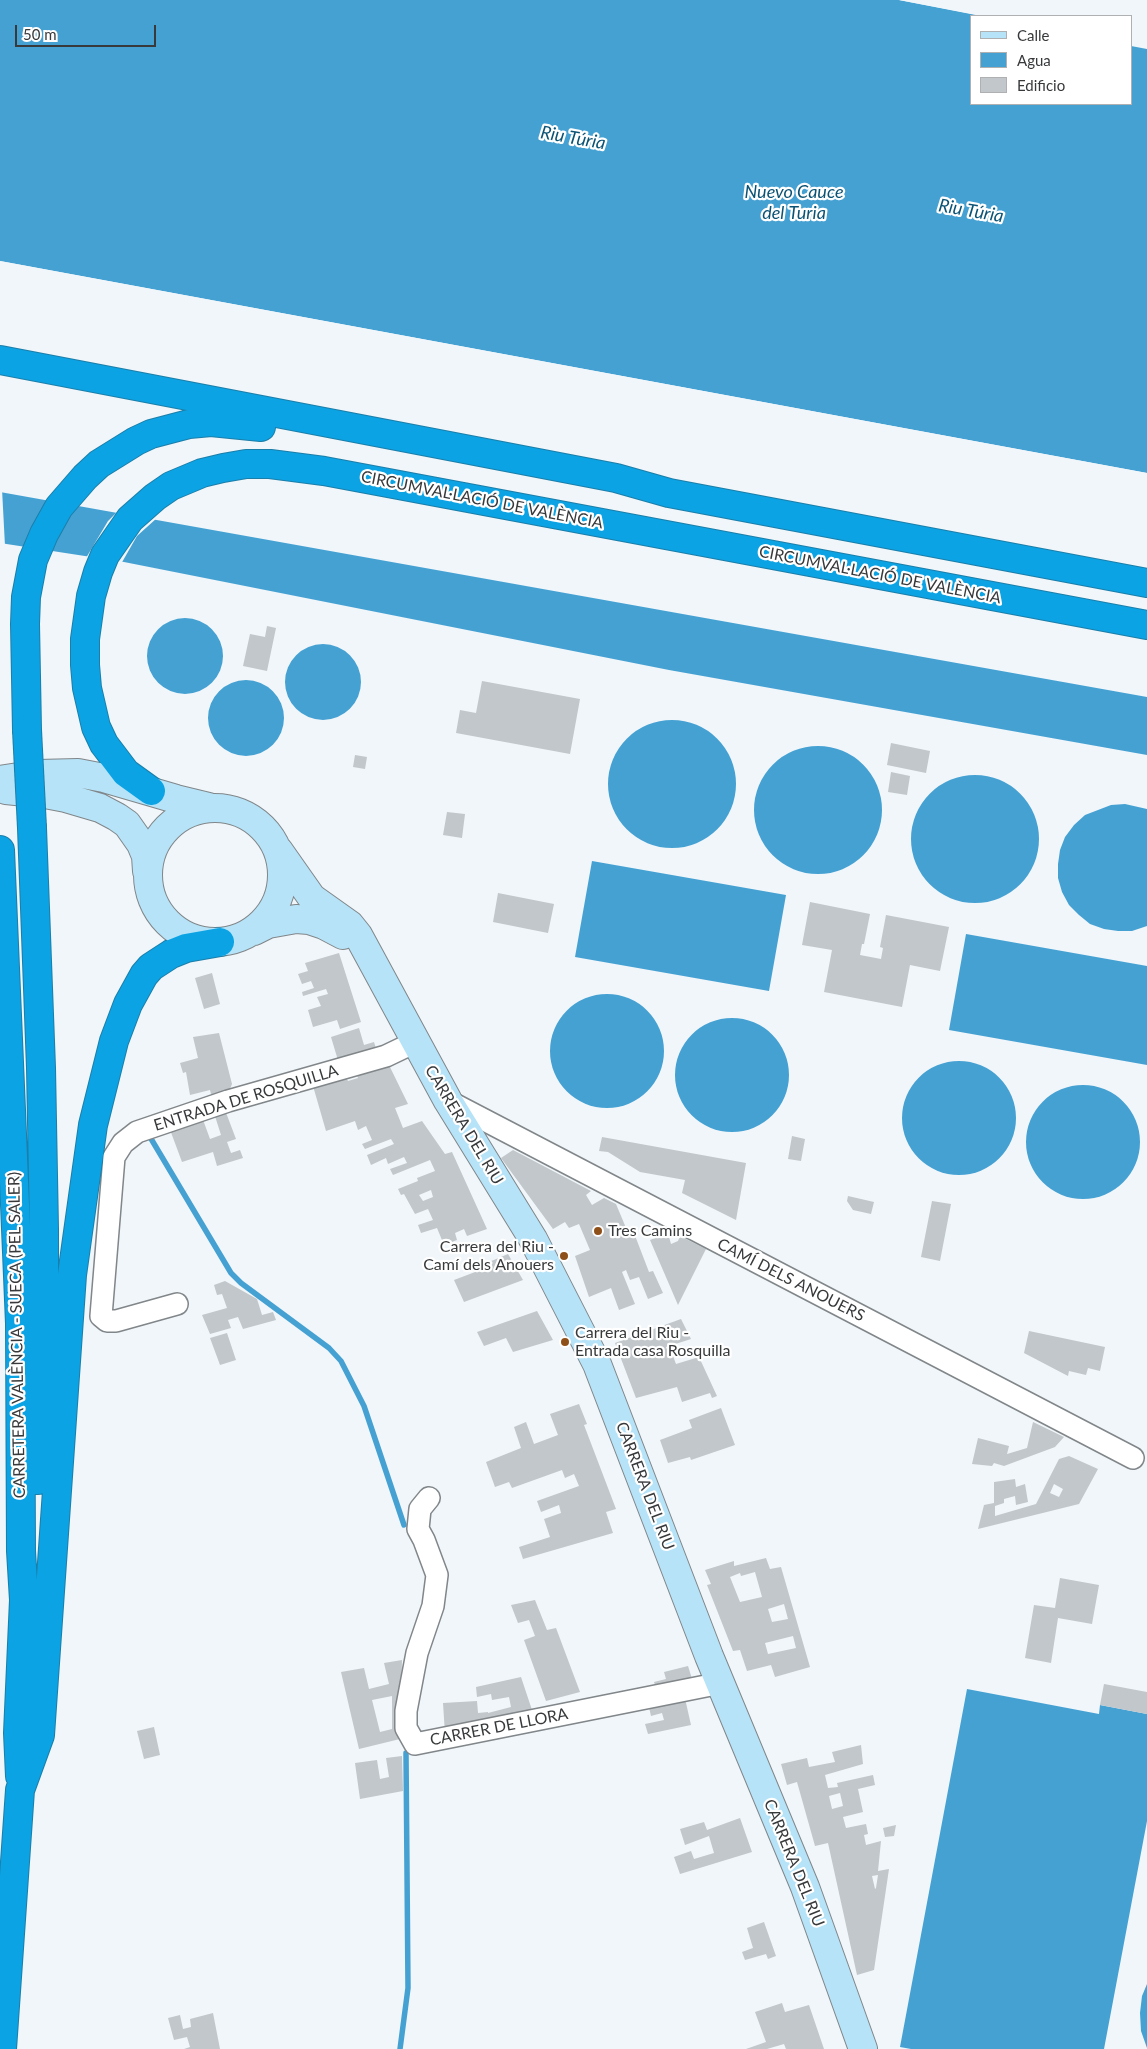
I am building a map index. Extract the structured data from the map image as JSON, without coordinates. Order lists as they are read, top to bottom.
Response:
{
  "streets": {
    "highway": ["CIRCUMVAL·LACIÓ DE VALÈNCIA", "CARRETERA VALÈNCIA - SUECA (PEL SALER)"],
    "street": [
      "ENTRADA DE ROSQUILLA",
      "CARRERA DEL RIU",
      "CAMÍ DELS ANOUERS",
      "CARRER DE LLORA"
    ]
  },
  "crossings": [
    ["ENTRADA DE ROSQUILLA", "CARRERA DEL RIU"],
    ["CARRERA DEL RIU", "CAMÍ DELS ANOUERS"],
    ["CARRERA DEL RIU", "CARRER DE LLORA"]
  ],
  "water": ["Riu Túria", "Nuevo Cauce del Turia"],
  "places": ["Tres Camins", "Carrera del Riu - Camí dels Anouers", "Carrera del Riu - Entrada casa Rosquilla"],
  "legend": ["Calle", "Agua", "Edificio"],
  "scale_bar": "50 m"
}
